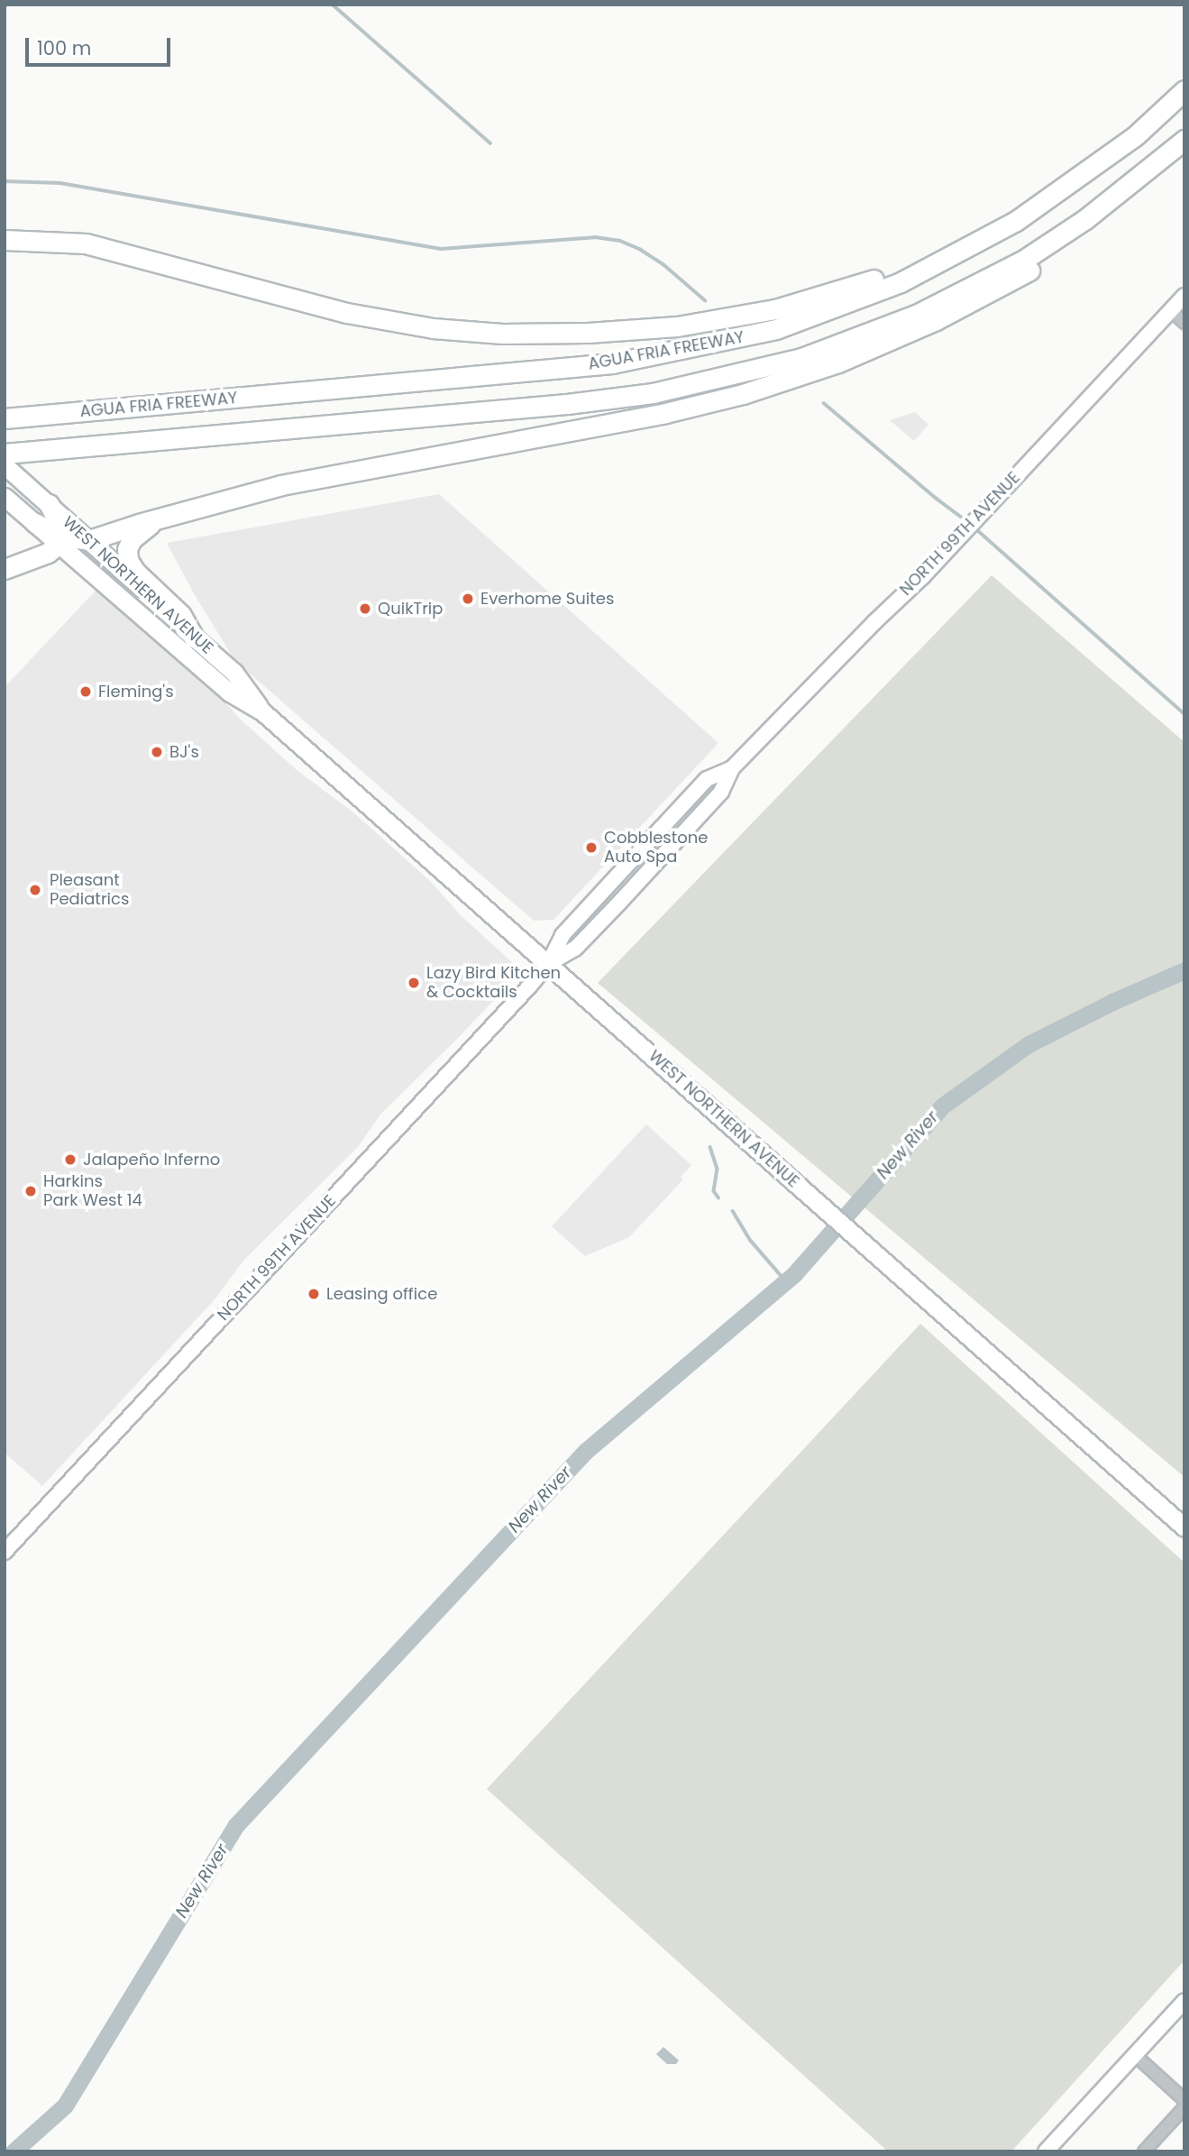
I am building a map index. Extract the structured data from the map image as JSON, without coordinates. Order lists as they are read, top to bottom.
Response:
{
  "streets": {
    "highway": ["AGUA FRIA FREEWAY"],
    "main road": ["NORTH 99TH AVENUE", "WEST NORTHERN AVENUE"]
  },
  "crossings": [
    ["NORTH 99TH AVENUE", "WEST NORTHERN AVENUE"]
  ],
  "water": ["New River"],
  "places": [
    "Everhome Suites",
    "QuikTrip",
    "Fleming's",
    "BJ's",
    "Cobblestone Auto Spa",
    "Pleasant Pediatrics",
    "Lazy Bird Kitchen & Cocktails",
    "Jalapeño Inferno",
    "Harkins Park West 14",
    "Leasing office"
  ],
  "scale_bar": "100 m"
}
